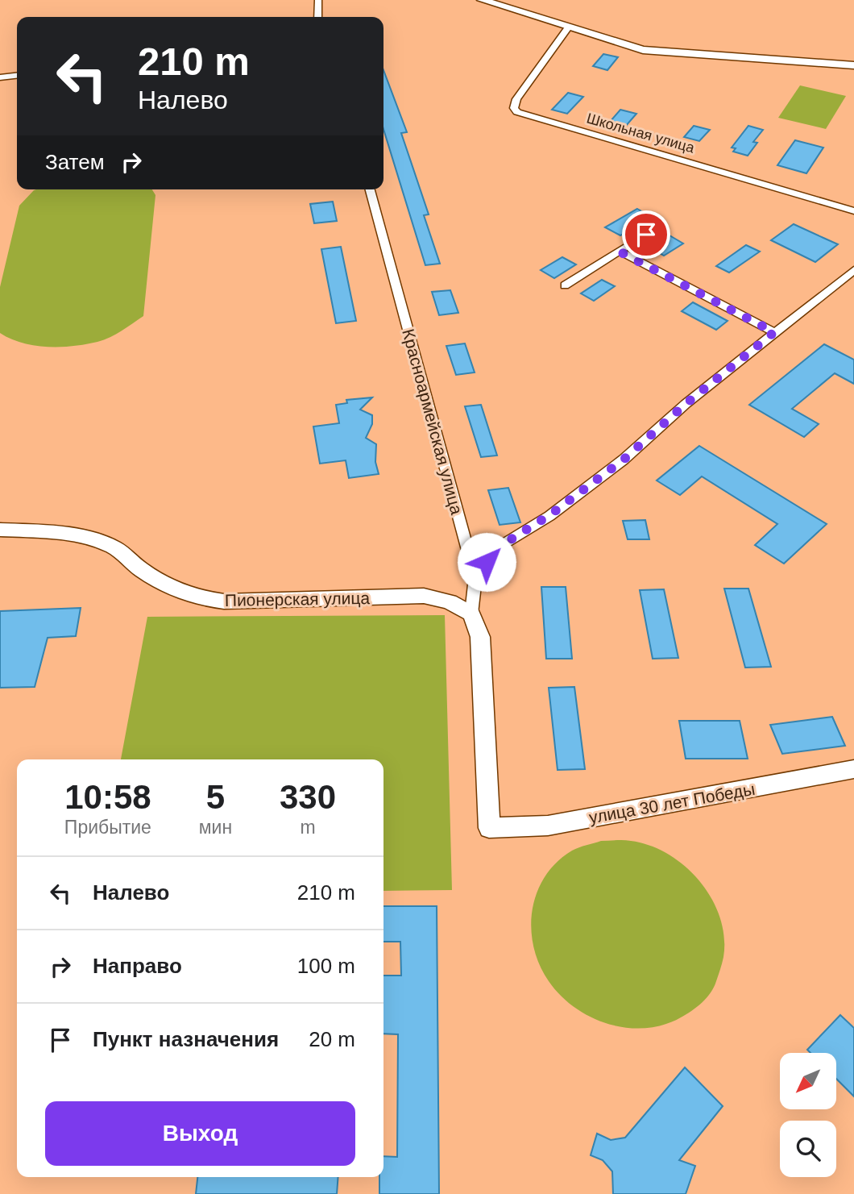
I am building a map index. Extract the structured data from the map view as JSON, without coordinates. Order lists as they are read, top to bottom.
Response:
{
  "streets": {
    "main road": ["Красноармейская улица", "Пионерская улица", "улица 30 лет Победы"],
    "street": ["Школьная улица"]
  },
  "crossings": [
    ["Красноармейская улица", "Пионерская улица"],
    ["Красноармейская улица", "улица 30 лет Победы"]
  ],
  "north": "bottom left",
  "page": {
    "turn": ["210 m", "Налево"],
    "then": "Затем",
    "eta": [
      "10:58",
      "Прибытие",
      "5",
      "мин",
      "330",
      "m"
    ],
    "list": [
      {
        "name": "Налево",
        "value": "210 m"
      },
      {
        "name": "Направо",
        "value": "100 m"
      },
      {
        "name": "Пункт назначения",
        "value": "20 m"
      }
    ],
    "buttons": "Выход"
  }
}
